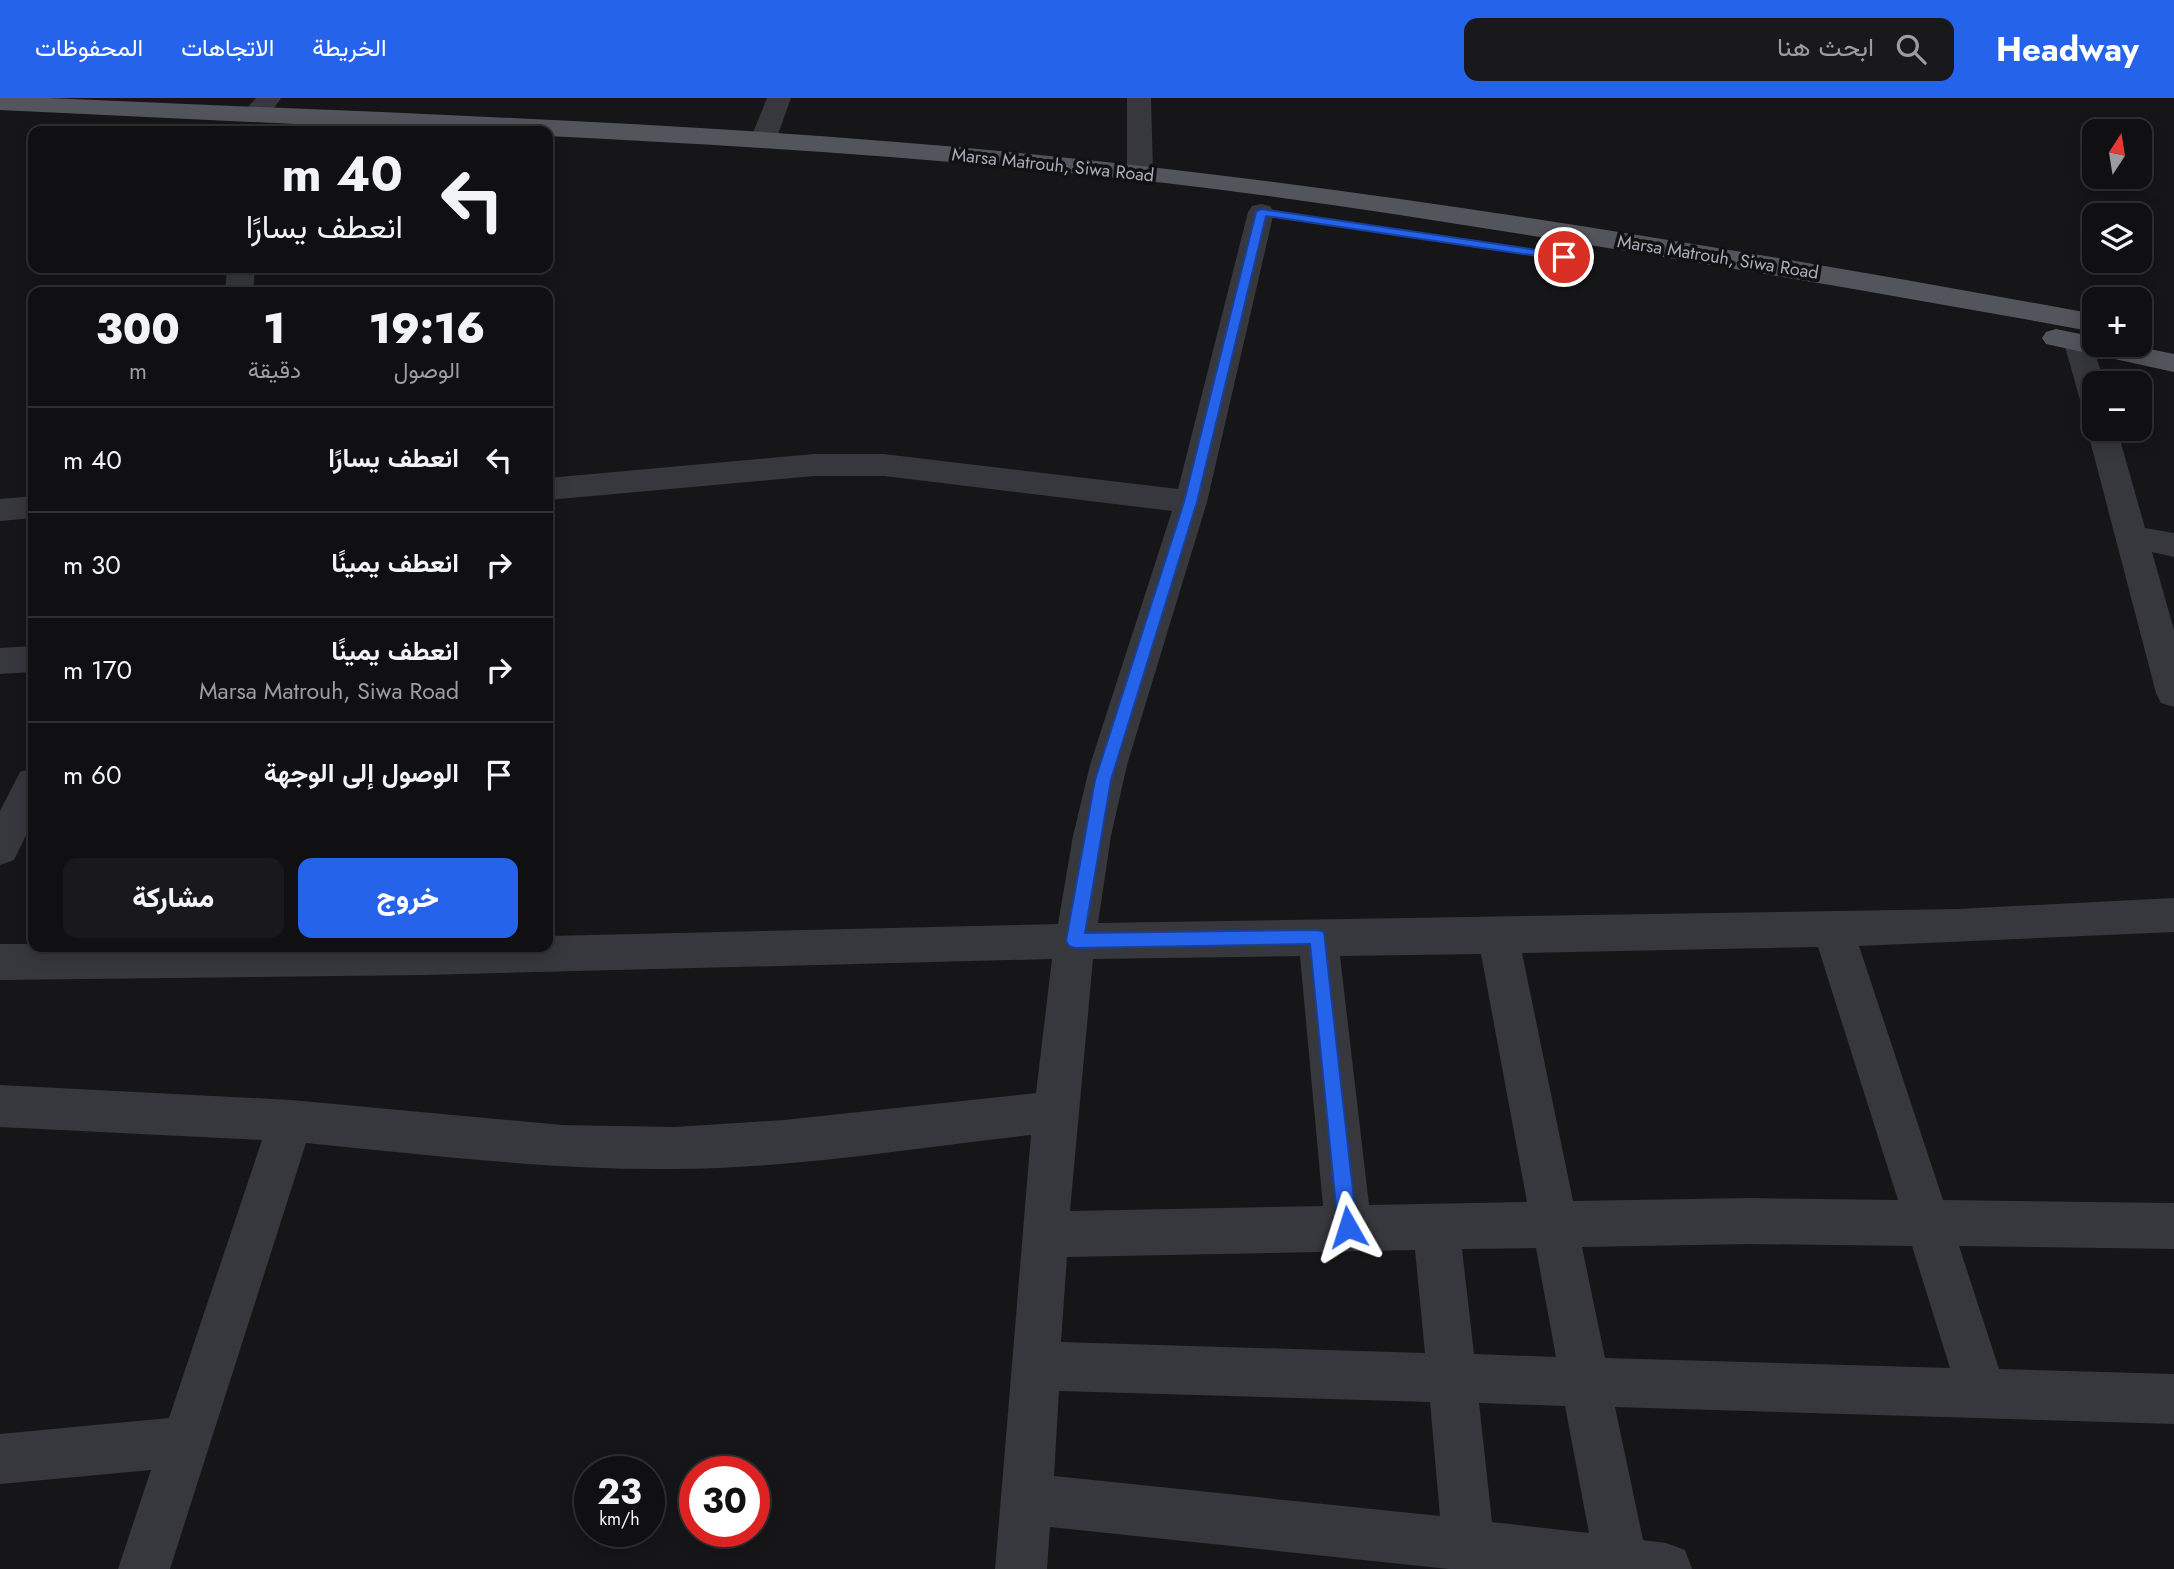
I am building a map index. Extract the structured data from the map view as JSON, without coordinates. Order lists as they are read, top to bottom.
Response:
{
  "streets": {
    "main road": ["Marsa Matrouh, Siwa Road"]
  },
  "north": "top",
  "page": {
    "header": "Headway",
    "search": "ابحث هنا",
    "nav": ["الخريطة", "الاتجاهات", "المحفوظات"],
    "map_buttons": ["+", "−"],
    "turn": ["40 m", "انعطف يسارًا"],
    "eta": [
      "19:16",
      "الوصول",
      "1",
      "دقيقة",
      "300",
      "m"
    ],
    "list": [
      {
        "name": "انعطف يسارًا",
        "value": "40 m"
      },
      {
        "name": "انعطف يمينًا",
        "value": "30 m"
      },
      {
        "name": "انعطف يمينًا",
        "note": "Marsa Matrouh, Siwa Road",
        "value": "170 m"
      },
      {
        "name": "الوصول إلى الوجهة",
        "value": "60 m"
      }
    ],
    "buttons": ["خروج", "مشاركة"],
    "speed": "23 km/h",
    "limit": "30"
  }
}
